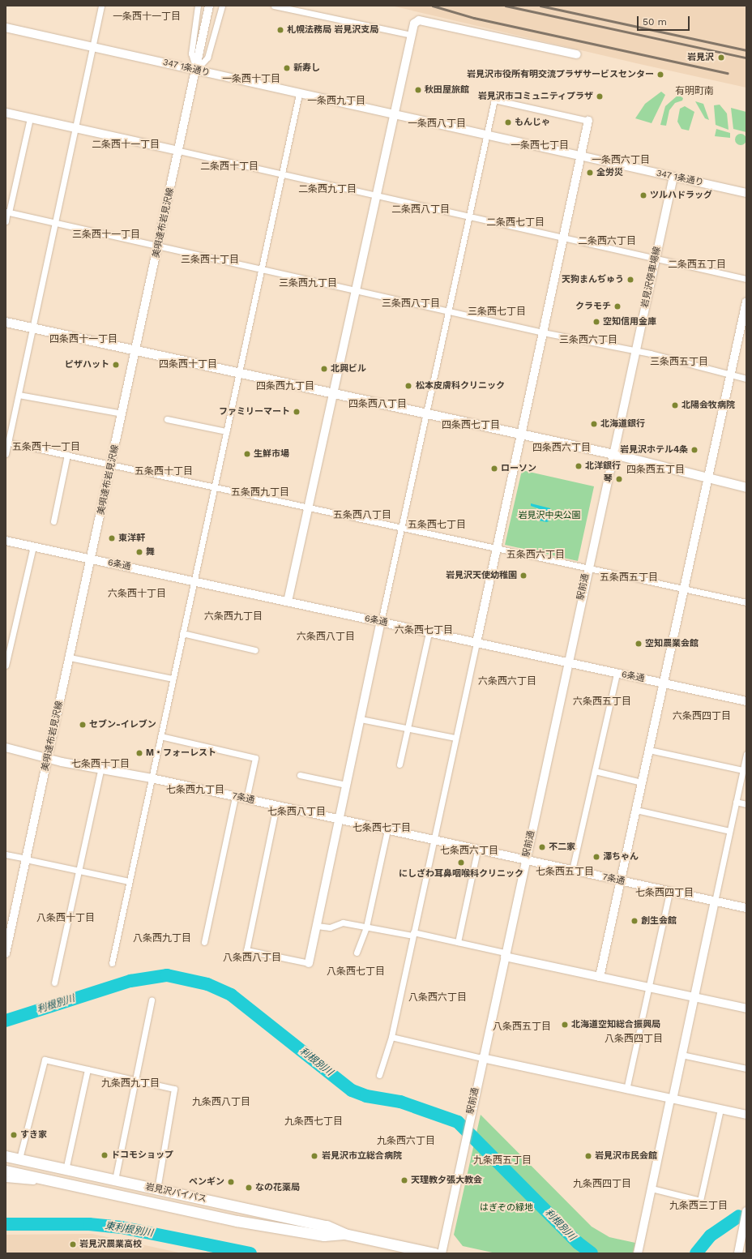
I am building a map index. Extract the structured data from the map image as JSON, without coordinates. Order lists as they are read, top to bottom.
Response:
{
  "streets": {
    "highway": ["岩見沢バイパス"],
    "street": [
      "347 1条通り",
      "美唄達布岩見沢線",
      "岩見沢停車場線",
      "6条通",
      "駅前通",
      "7条通"
    ]
  },
  "crossings": [
    ["347 1条通り", "美唄達布岩見沢線"],
    ["347 1条通り", "岩見沢停車場線"],
    ["美唄達布岩見沢線", "6条通"],
    ["美唄達布岩見沢線", "7条通"],
    ["岩見沢停車場線", "駅前通"],
    ["6条通", "駅前通"],
    ["駅前通", "7条通"]
  ],
  "districts": [
    "一条西十一丁目",
    "一条西十丁目",
    "有明町南",
    "一条西九丁目",
    "一条西八丁目",
    "二条西十一丁目",
    "一条西七丁目",
    "一条西六丁目",
    "二条西十丁目",
    "二条西九丁目",
    "二条西八丁目",
    "二条西七丁目",
    "三条西十一丁目",
    "二条西六丁目",
    "三条西十丁目",
    "二条西五丁目",
    "三条西九丁目",
    "三条西八丁目",
    "三条西七丁目",
    "四条西十一丁目",
    "三条西六丁目",
    "三条西五丁目",
    "四条西十丁目",
    "四条西九丁目",
    "四条西八丁目",
    "四条西七丁目",
    "五条西十一丁目",
    "四条西六丁目",
    "四条西五丁目",
    "五条西十丁目",
    "五条西九丁目",
    "五条西八丁目",
    "五条西七丁目",
    "五条西六丁目",
    "五条西五丁目",
    "六条西十丁目",
    "六条西九丁目",
    "六条西七丁目",
    "六条西八丁目",
    "六条西六丁目",
    "六条西五丁目",
    "六条西四丁目",
    "七条西十丁目",
    "七条西九丁目",
    "七条西八丁目",
    "七条西七丁目",
    "七条西六丁目",
    "七条西五丁目",
    "七条西四丁目",
    "八条西十丁目",
    "八条西九丁目",
    "八条西八丁目",
    "八条西七丁目",
    "八条西六丁目",
    "八条西五丁目",
    "八条西四丁目",
    "九条西九丁目",
    "九条西八丁目",
    "九条西七丁目",
    "九条西六丁目",
    "九条西五丁目",
    "九条西四丁目",
    "九条西三丁目"
  ],
  "water": ["利根別川", "東利根別川"],
  "parks": ["岩見沢中央公園", "はぎぞの緑地"],
  "places": [
    "札幌法務局 岩見沢支局",
    "岩見沢",
    "新寿し",
    "岩見沢市役所有明交流プラザサービスセンター",
    "秋田屋旅館",
    "岩見沢市コミュニティプラザ",
    "もんじゃ",
    "全労災",
    "ツルハドラッグ",
    "天狗まんぢゅう",
    "クラモチ",
    "空知信用金庫",
    "ピザハット",
    "北興ビル",
    "松本皮膚科クリニック",
    "北陽会牧病院",
    "ファミリーマート",
    "北海道銀行",
    "岩見沢ホテル4条",
    "生鮮市場",
    "北洋銀行",
    "ローソン",
    "琴",
    "東洋軒",
    "舞",
    "岩見沢天使幼稚園",
    "空知農業会館",
    "セブン-イレブン",
    "M・フォーレスト",
    "不二家",
    "澤ちゃん",
    "にしざわ耳鼻咽喉科クリニック",
    "創生会館",
    "北海道空知総合振興局",
    "すき家",
    "ドコモショップ",
    "岩見沢市立総合病院",
    "岩見沢市民会館",
    "天理教夕張大教会",
    "ペンギン",
    "なの花薬局",
    "岩見沢農業高校"
  ],
  "scale_bar": "50 m"
}
